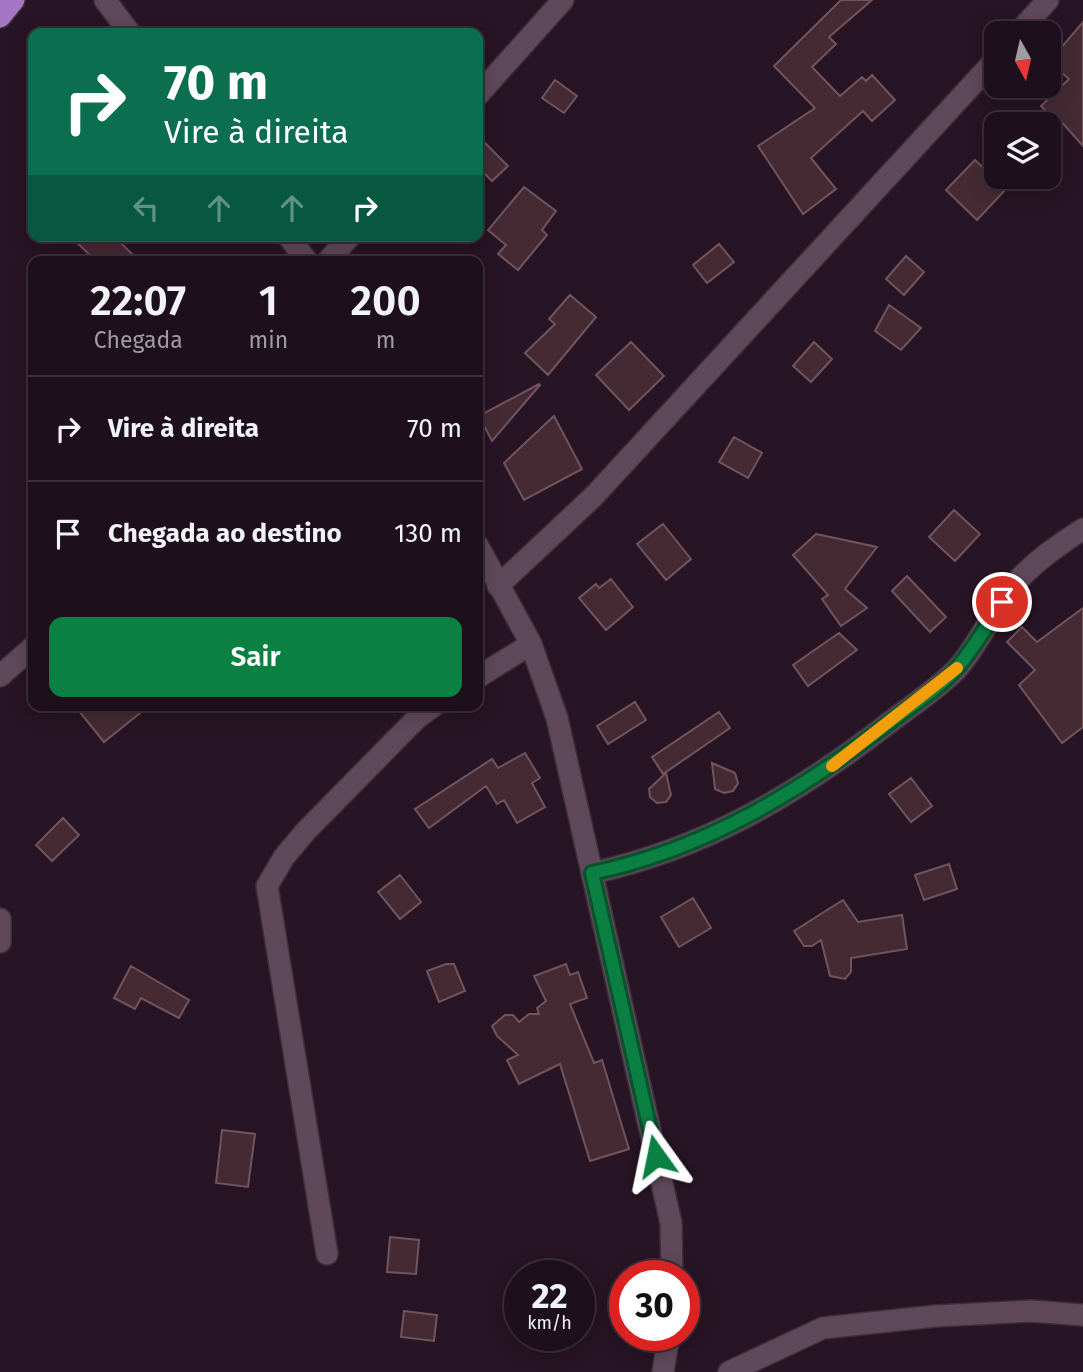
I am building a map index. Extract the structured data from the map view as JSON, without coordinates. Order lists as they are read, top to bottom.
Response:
{
  "north": "bottom",
  "page": {
    "turn": ["70 m", "Vire à direita"],
    "eta": [
      "22:07",
      "Chegada",
      "1",
      "min",
      "200",
      "m"
    ],
    "list": [
      {
        "name": "Vire à direita",
        "value": "70 m"
      },
      {
        "name": "Chegada ao destino",
        "value": "130 m"
      }
    ],
    "buttons": "Sair",
    "speed": "22 km/h",
    "limit": "30"
  }
}
